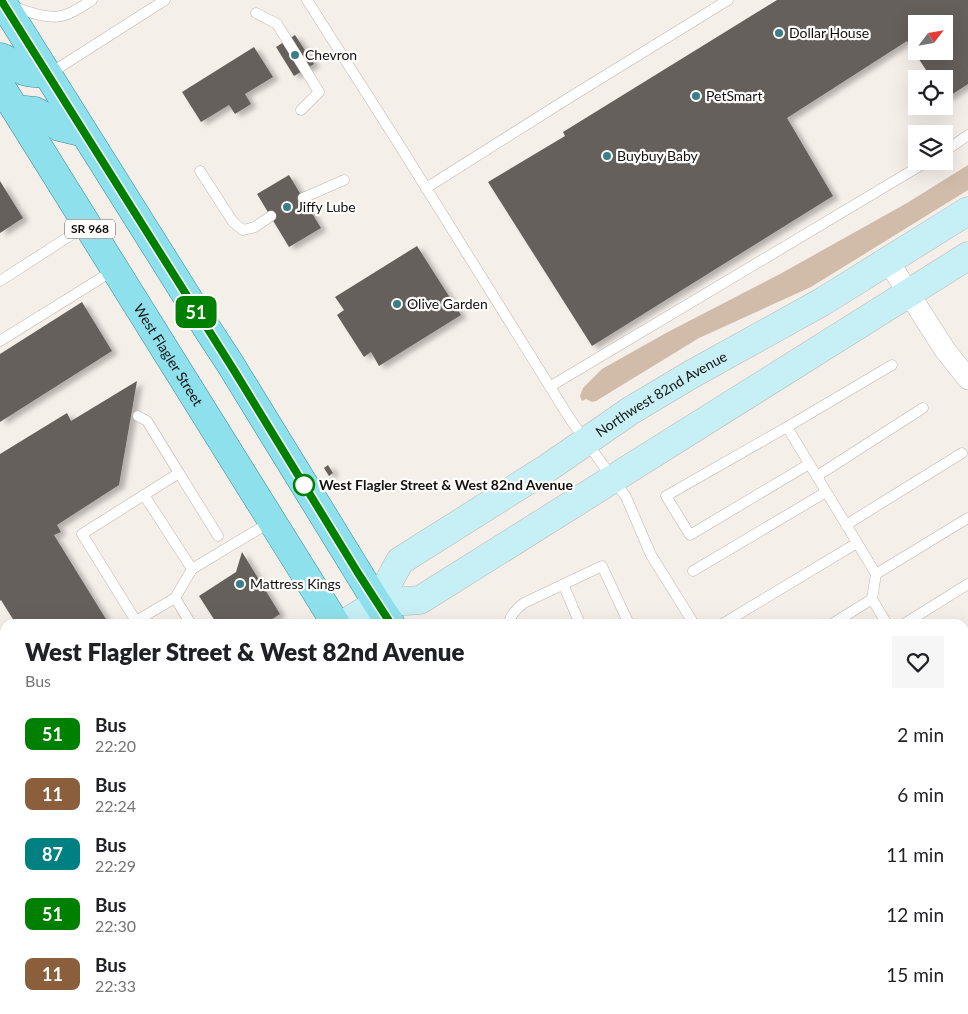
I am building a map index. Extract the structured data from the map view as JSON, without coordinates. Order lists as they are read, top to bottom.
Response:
{
  "streets": {
    "main road": ["SR 968", "West Flagler Street"],
    "street": ["Northwest 82nd Avenue"]
  },
  "crossings": [
    ["SR 968", "Northwest 82nd Avenue"]
  ],
  "places": [
    "Dollar House",
    "Chevron",
    "PetSmart",
    "Buybuy Baby",
    "Jiffy Lube",
    "Olive Garden",
    "West Flagler Street & West 82nd Avenue",
    "Mattress Kings"
  ],
  "lines": ["bus line 51"],
  "north": "top right",
  "page": {
    "on_map": "51",
    "heading": ["West Flagler Street & West 82nd Avenue", "Bus"],
    "list": [
      {
        "mark": "51",
        "name": "Bus",
        "note": "22:20",
        "value": "2 min"
      },
      {
        "mark": "11",
        "name": "Bus",
        "note": "22:24",
        "value": "6 min"
      },
      {
        "mark": "87",
        "name": "Bus",
        "note": "22:29",
        "value": "11 min"
      },
      {
        "mark": "51",
        "name": "Bus",
        "note": "22:30",
        "value": "12 min"
      },
      {
        "mark": "11",
        "name": "Bus",
        "note": "22:33",
        "value": "15 min"
      }
    ]
  }
}
